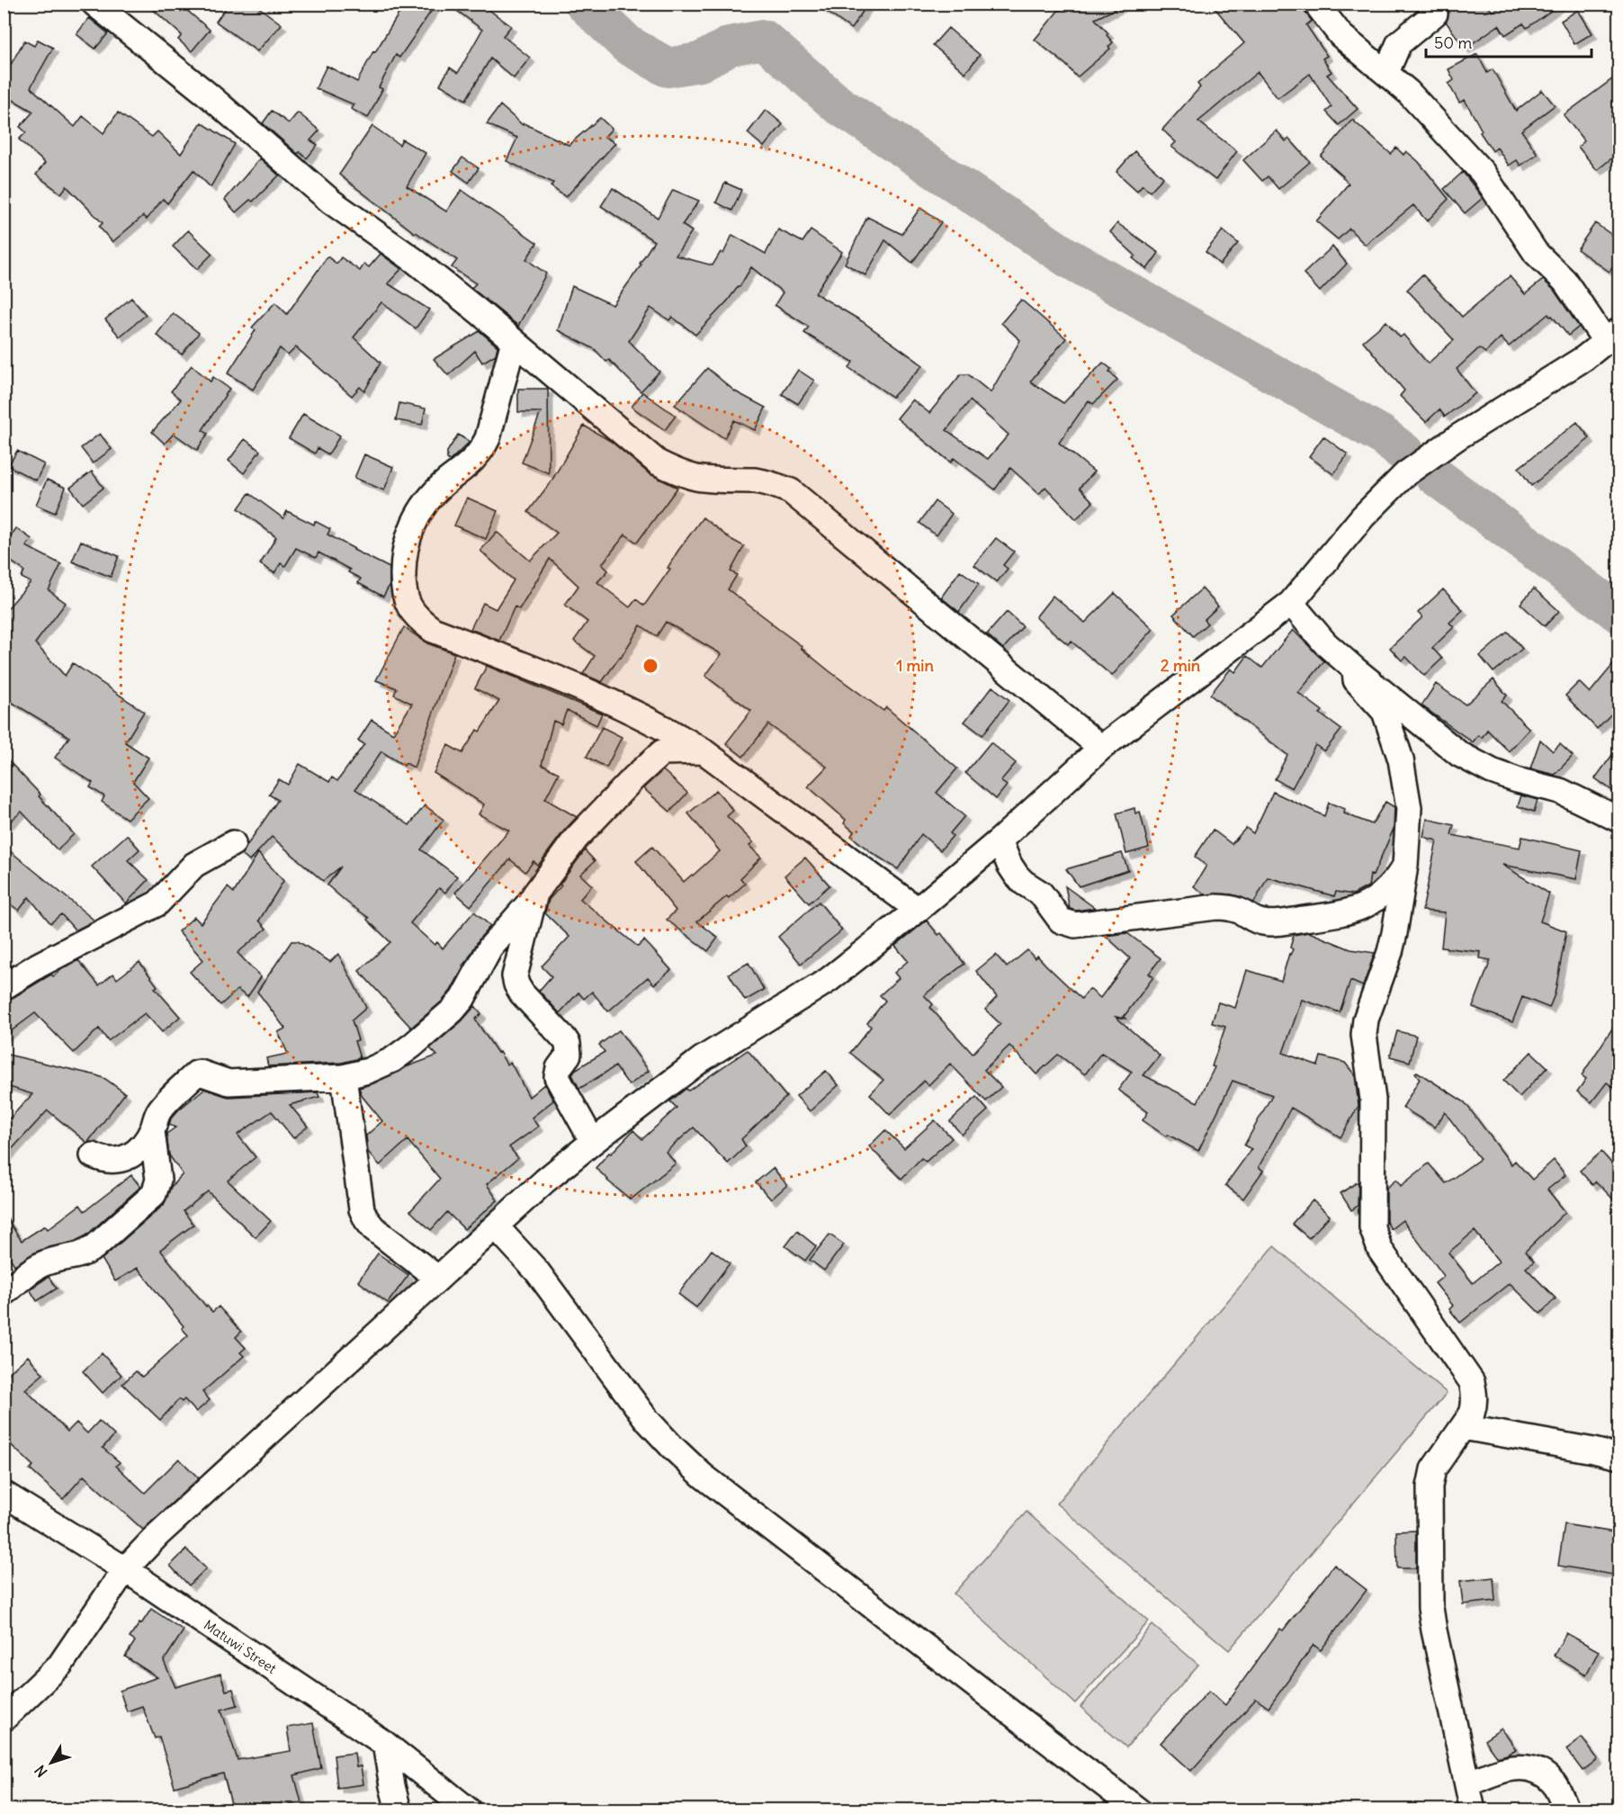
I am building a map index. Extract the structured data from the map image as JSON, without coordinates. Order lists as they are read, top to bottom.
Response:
{
  "streets": {
    "street": ["Matuwi Street"]
  },
  "scale_bar": "50 m",
  "north": "bottom left",
  "rings": ["1 min", "2 min"]
}
